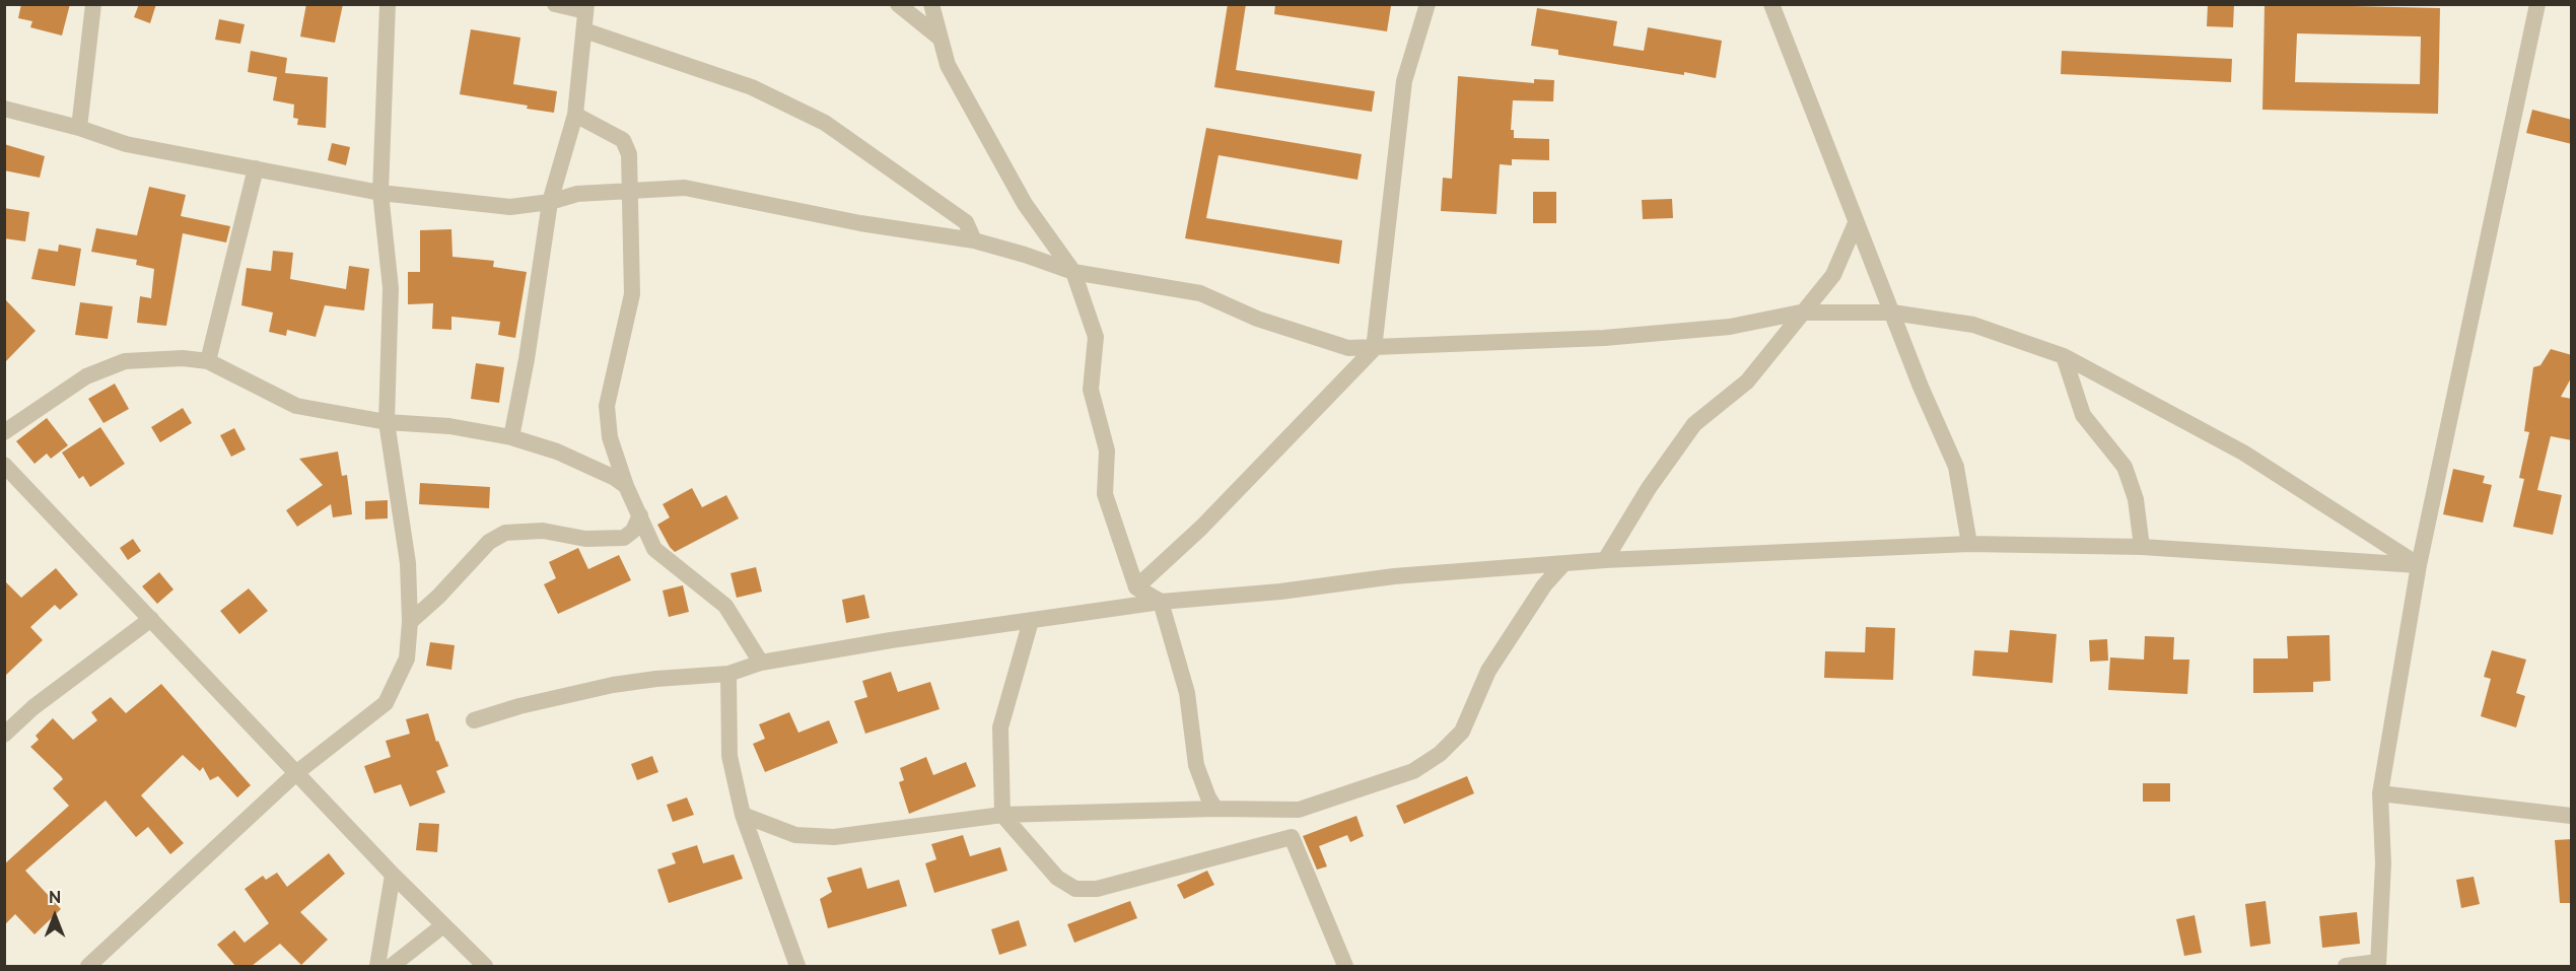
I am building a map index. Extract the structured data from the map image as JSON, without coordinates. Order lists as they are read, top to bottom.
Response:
{
  "north": "top"
}
